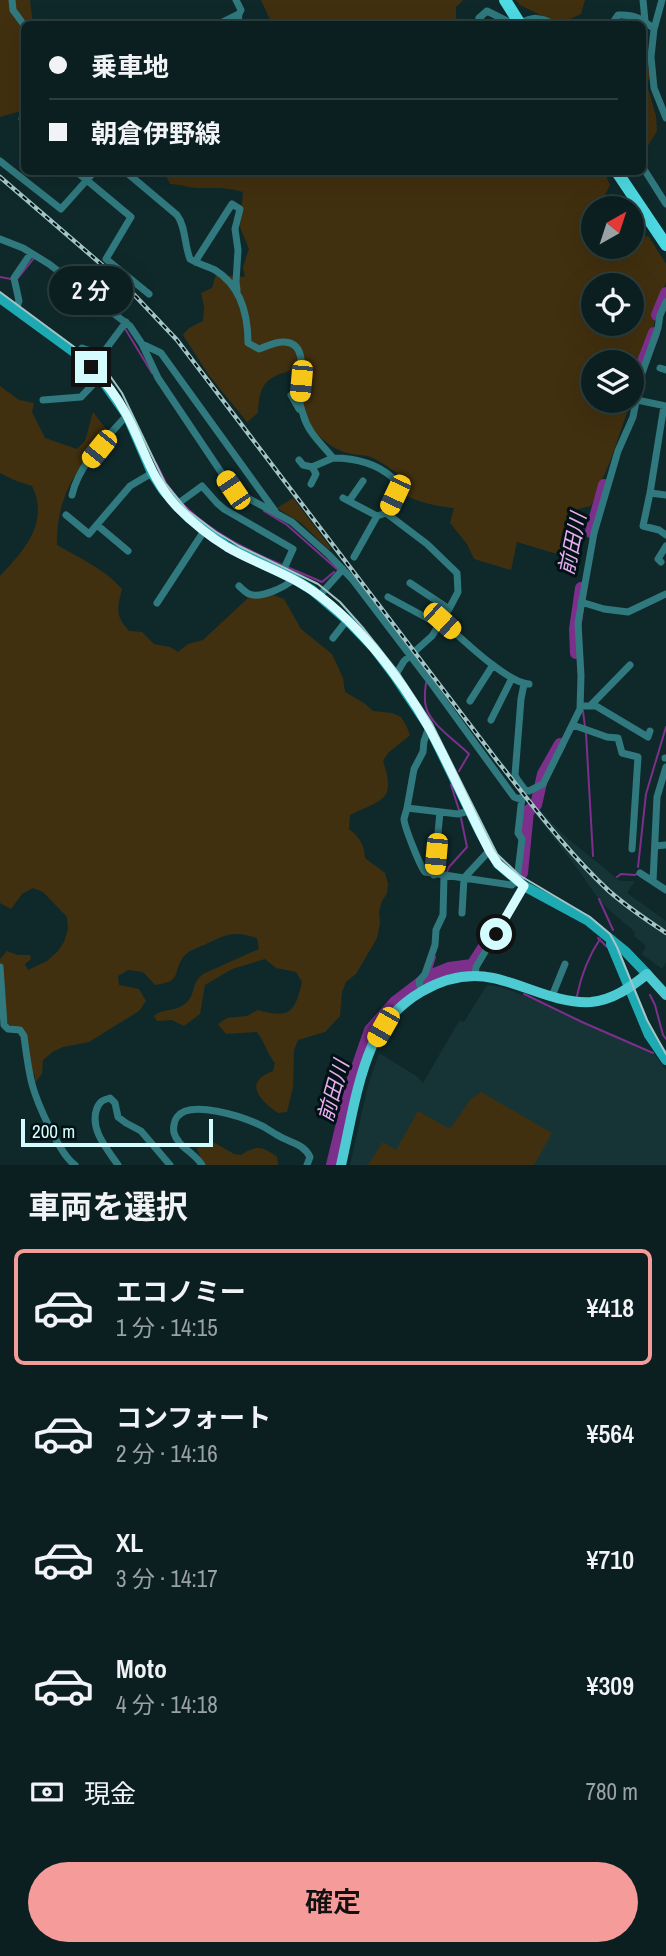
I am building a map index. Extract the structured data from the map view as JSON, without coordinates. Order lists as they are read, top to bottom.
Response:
{
  "water": ["前田川"],
  "scale_bar": "200 m",
  "north": "top right",
  "page": {
    "banner": ["乗車地", "朝倉伊野線"],
    "bubble": "2 分",
    "scale": "200 m",
    "heading": "車両を選択",
    "list": [
      {
        "name": "エコノミー",
        "note": "1 分 · 14:15",
        "value": "¥418"
      },
      {
        "name": "コンフォート",
        "note": "2 分 · 14:16",
        "value": "¥564"
      },
      {
        "name": "XL",
        "note": "3 分 · 14:17",
        "value": "¥710"
      },
      {
        "name": "Moto",
        "note": "4 分 · 14:18",
        "value": "¥309"
      }
    ],
    "pay": ["現金", "780 m"],
    "buttons": "確定"
  }
}
